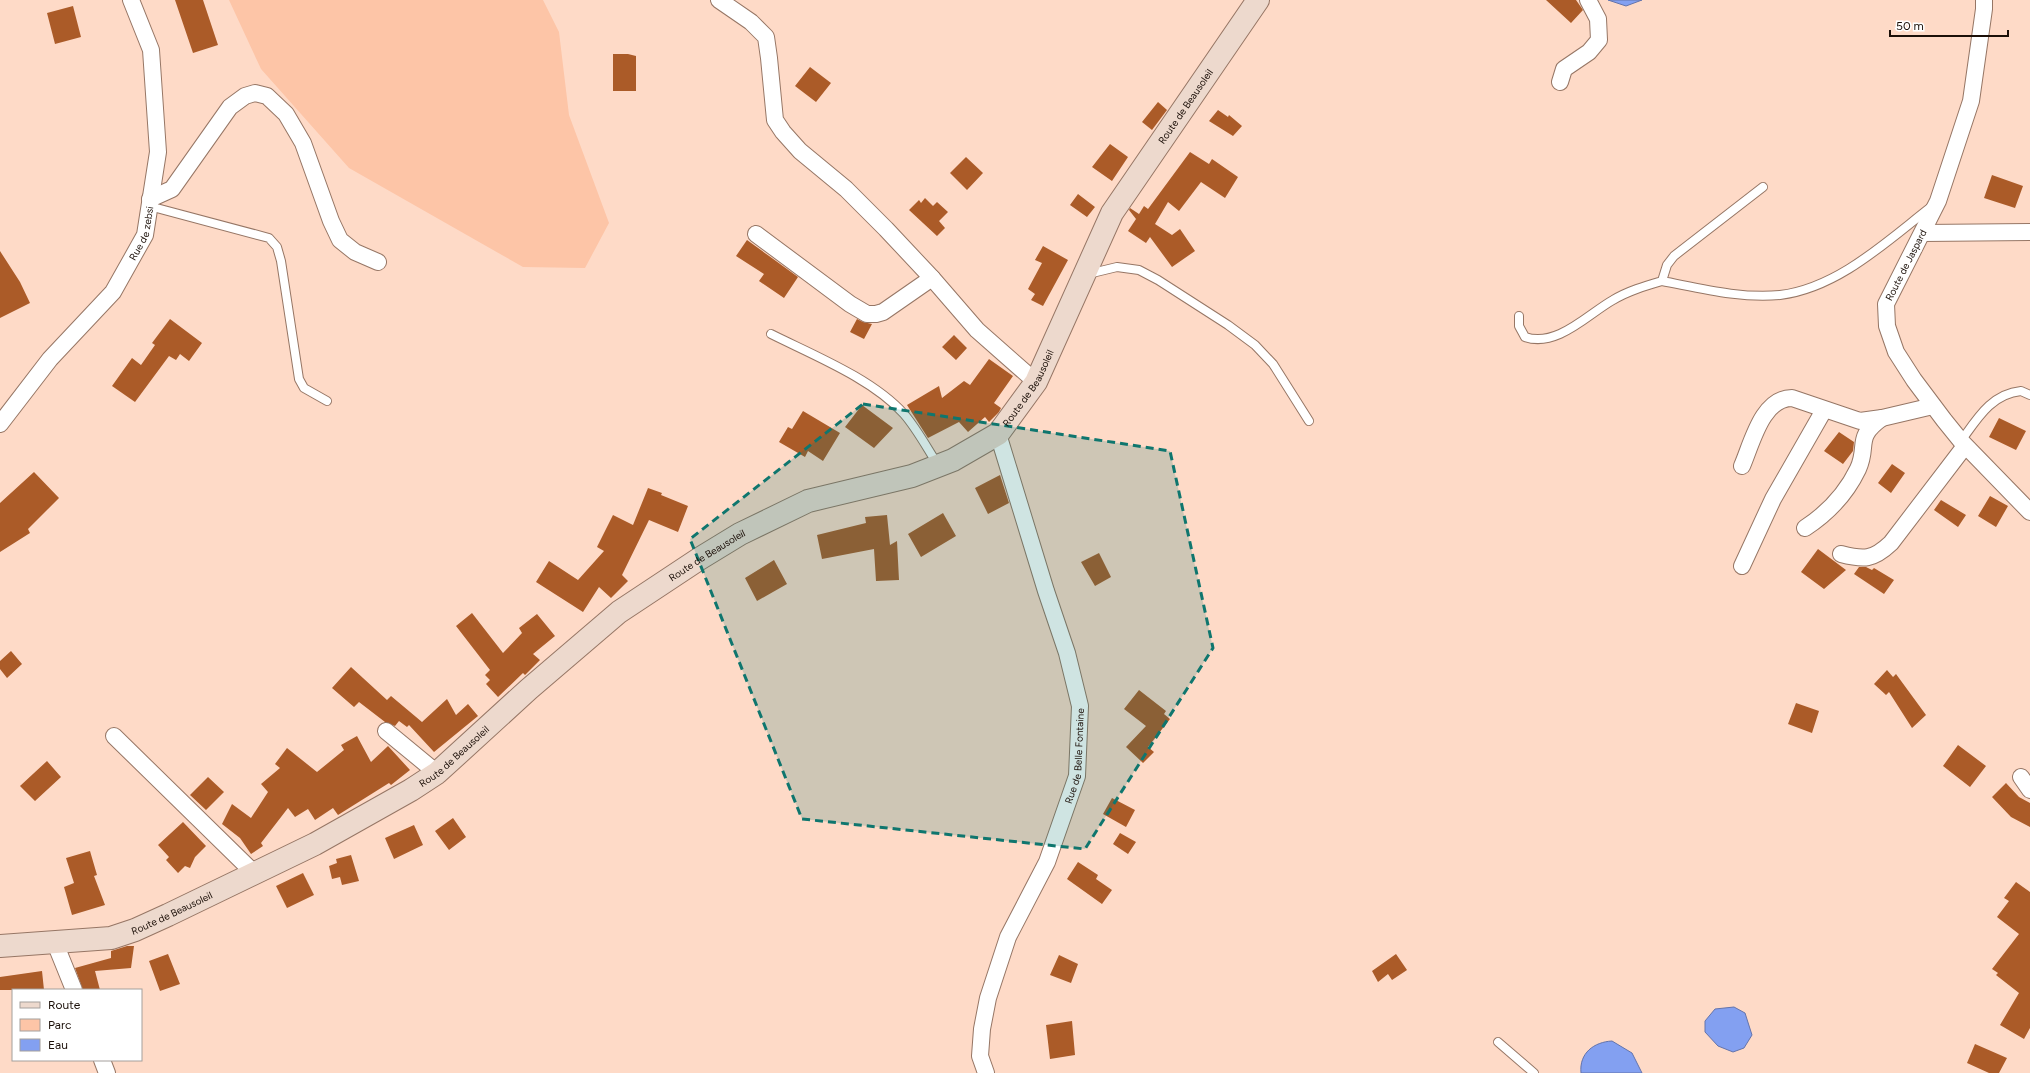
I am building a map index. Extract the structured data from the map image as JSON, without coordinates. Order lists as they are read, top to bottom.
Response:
{
  "streets": {
    "street": [
      "Route de Beausoleil",
      "Rue de zebsi",
      "Route de Jaspard",
      "Rue de Belle Fontaine"
    ]
  },
  "crossings": [
    ["Route de Beausoleil", "Rue de Belle Fontaine"]
  ],
  "legend": ["Route", "Parc", "Eau"],
  "scale_bar": "50 m"
}
